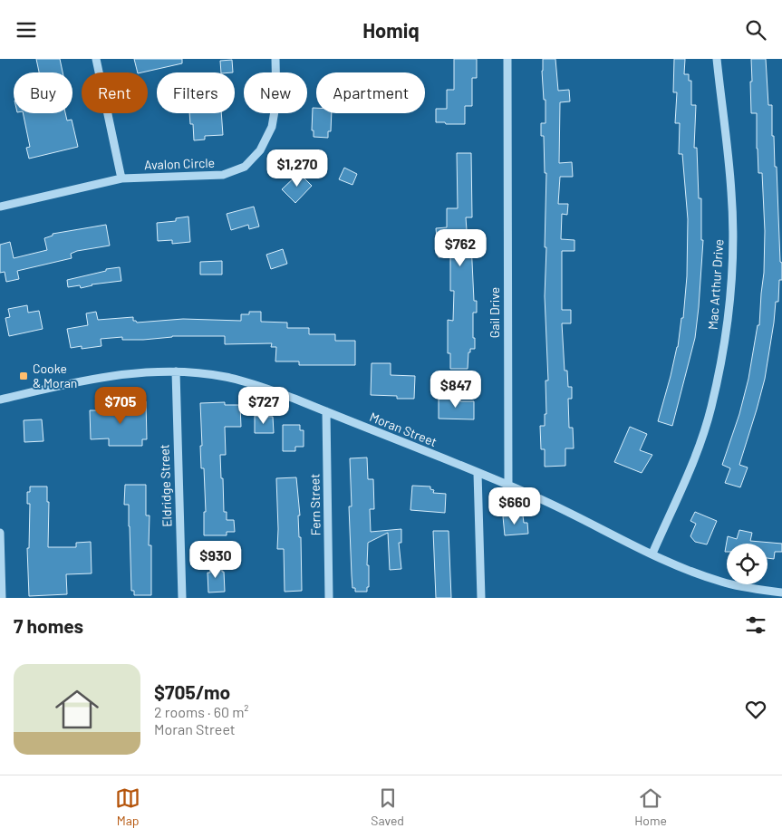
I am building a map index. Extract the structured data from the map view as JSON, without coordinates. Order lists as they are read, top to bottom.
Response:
{
  "streets": {
    "street": [
      "Avalon Circle",
      "Mac Arthur Drive",
      "Gail Drive",
      "Moran Street",
      "Eldridge Street",
      "Fern Street"
    ]
  },
  "crossings": [
    ["Mac Arthur Drive", "Moran Street"],
    ["Gail Drive", "Moran Street"],
    ["Moran Street", "Eldridge Street"],
    ["Moran Street", "Fern Street"]
  ],
  "places": {
    "transit": ["Cooke & Moran"]
  },
  "page": {
    "header": "Homiq",
    "chip": [
      "Buy",
      "Rent",
      "Filters",
      "New",
      "Apartment"
    ],
    "price": [
      "$1,270",
      "$762",
      "$847",
      "$705",
      "$727",
      "$660",
      "$930"
    ],
    "heading": "7 homes",
    "list": [
      {
        "name": "$705/mo",
        "note": "2 rooms · 60 m² · Moran Street"
      }
    ],
    "tabs": ["Map", "Saved", "Home"]
  }
}
